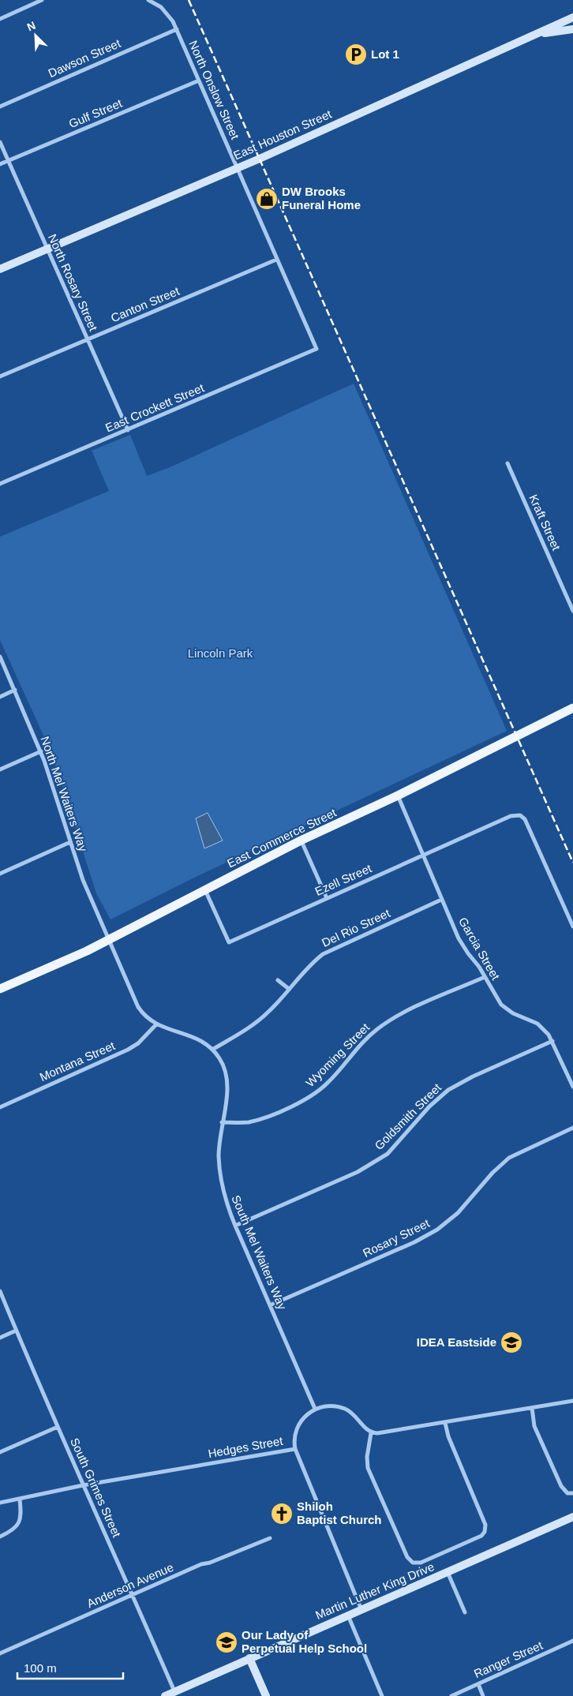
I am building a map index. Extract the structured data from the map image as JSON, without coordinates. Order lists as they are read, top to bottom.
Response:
{
  "streets": {
    "main road": ["East Houston Street", "East Commerce Street", "Martin Luther King Drive"],
    "street": [
      "Dawson Street",
      "North Onslow Street",
      "Gulf Street",
      "North Rosary Street",
      "Canton Street",
      "East Crockett Street",
      "Kraft Street",
      "North Mel Waiters Way",
      "Ezell Street",
      "Del Rio Street",
      "Garcia Street",
      "Wyoming Street",
      "Montana Street",
      "Goldsmith Street",
      "Rosary Street",
      "South Mel Waiters Way",
      "Hedges Street",
      "South Grimes Street",
      "Anderson Avenue",
      "Ranger Street"
    ]
  },
  "crossings": [
    ["Dawson Street", "North Onslow Street"],
    ["North Onslow Street", "Gulf Street"],
    ["North Onslow Street", "East Houston Street"],
    ["North Onslow Street", "Canton Street"],
    ["North Onslow Street", "East Crockett Street"],
    ["Gulf Street", "North Rosary Street"],
    ["East Houston Street", "North Rosary Street"],
    ["North Rosary Street", "Canton Street"],
    ["North Rosary Street", "East Crockett Street"],
    ["North Mel Waiters Way", "East Commerce Street"],
    ["North Mel Waiters Way", "South Mel Waiters Way"],
    ["East Commerce Street", "Ezell Street"],
    ["East Commerce Street", "Garcia Street"],
    ["East Commerce Street", "South Mel Waiters Way"],
    ["Ezell Street", "Garcia Street"],
    ["Del Rio Street", "Garcia Street"],
    ["Del Rio Street", "South Mel Waiters Way"],
    ["Garcia Street", "Wyoming Street"],
    ["Garcia Street", "Goldsmith Street"],
    ["Wyoming Street", "South Mel Waiters Way"],
    ["Montana Street", "South Mel Waiters Way"],
    ["Goldsmith Street", "South Mel Waiters Way"],
    ["Rosary Street", "South Mel Waiters Way"],
    ["South Mel Waiters Way", "Hedges Street"],
    ["Hedges Street", "South Grimes Street"],
    ["South Grimes Street", "Anderson Avenue"],
    ["South Grimes Street", "Martin Luther King Drive"]
  ],
  "parks": ["Lincoln Park"],
  "places": {
    "parking": ["Lot 1"],
    "shop": ["DW Brooks Funeral Home"],
    "school or university": ["IDEA Eastside", "Our Lady of Perpetual Help School"],
    "church": ["Shiloh Baptist Church"]
  },
  "scale_bar": "100 m",
  "north": "top left"
}
